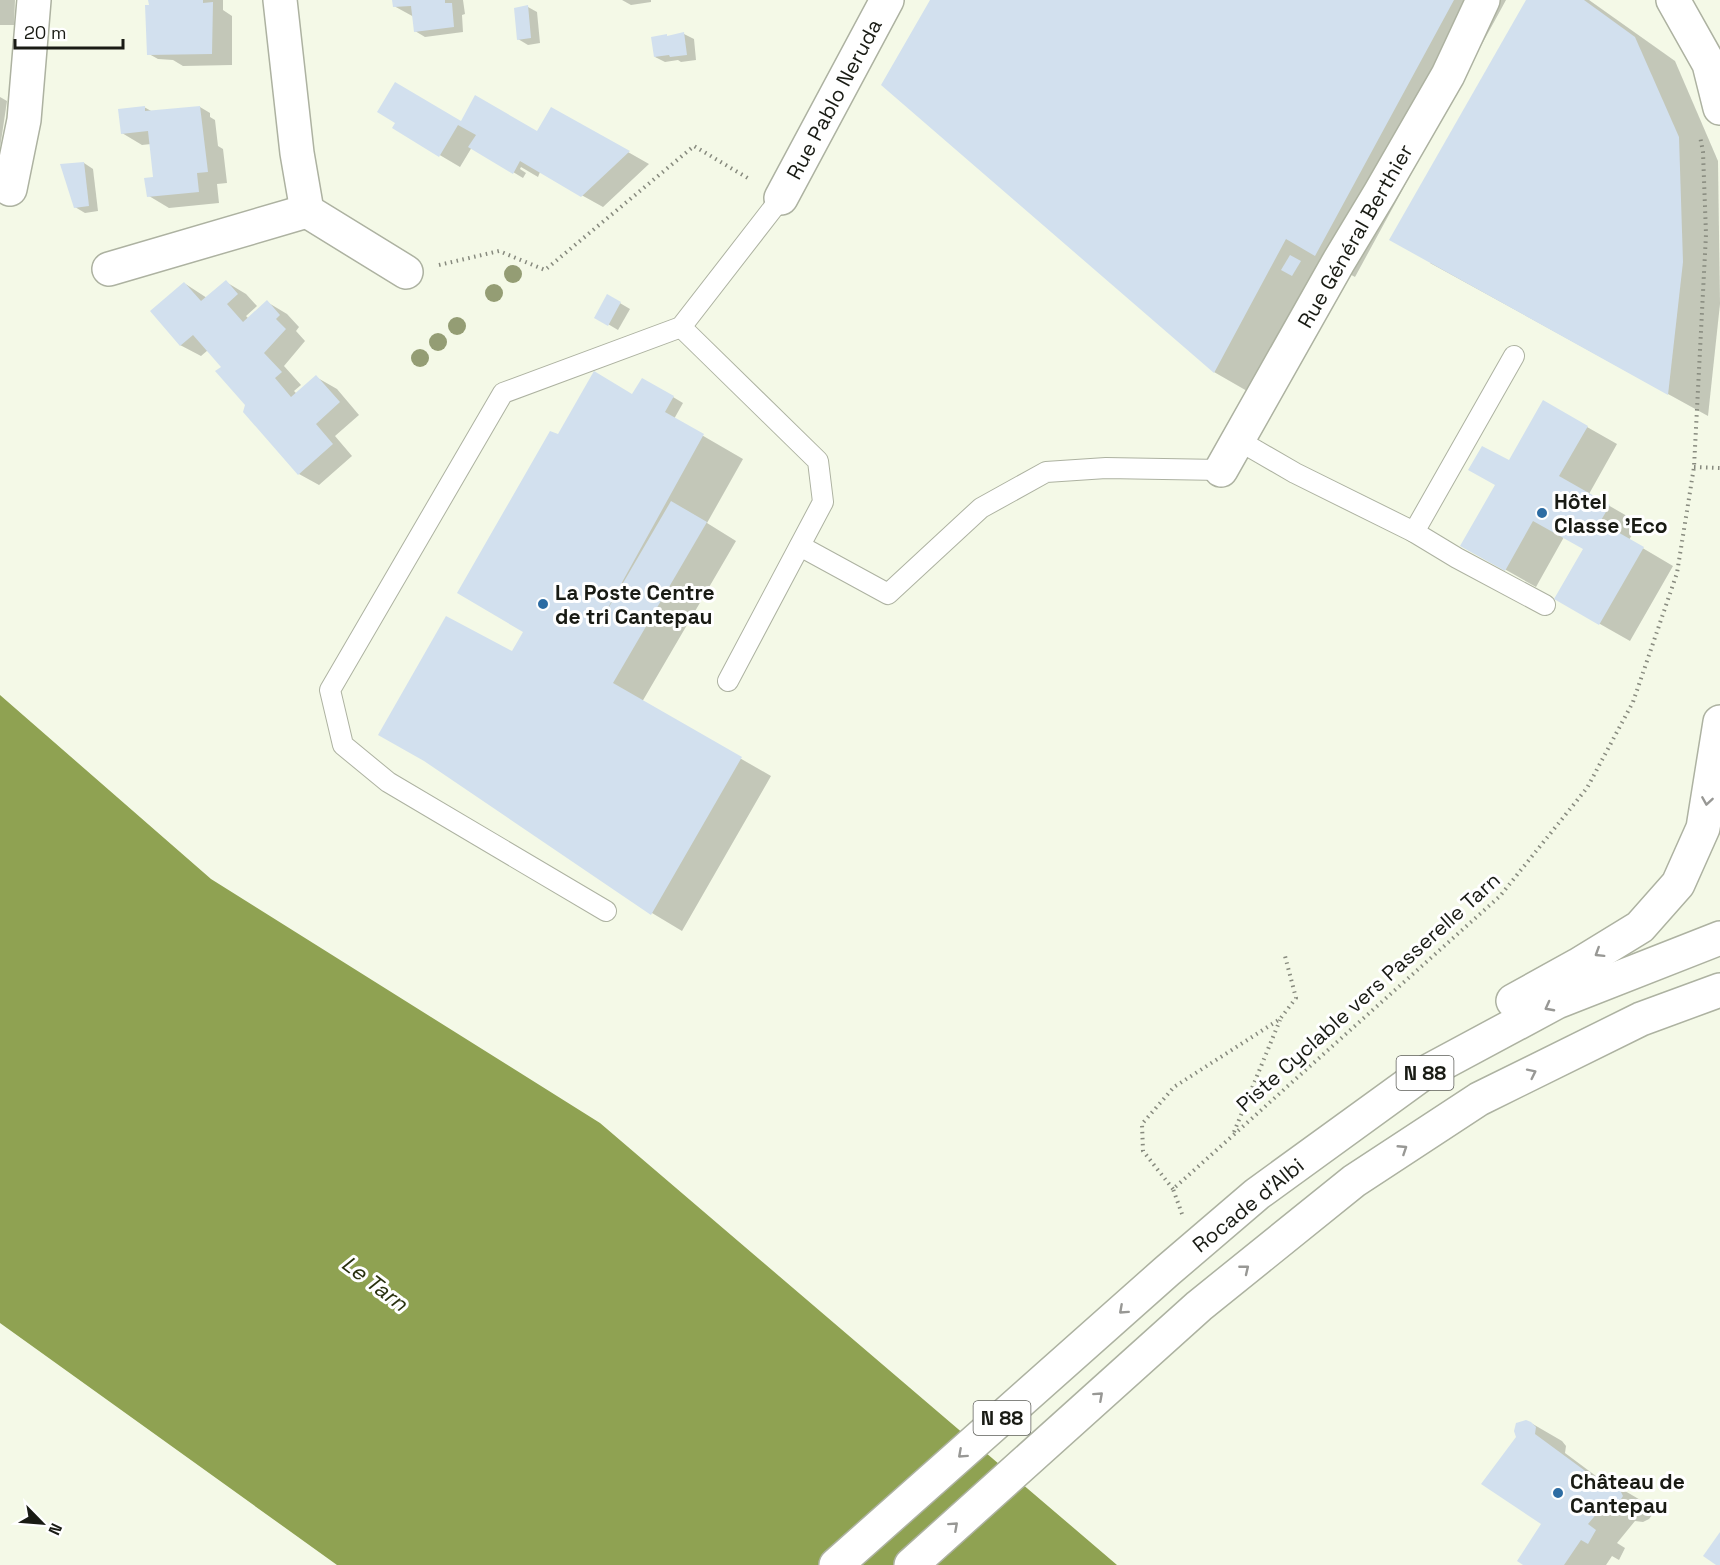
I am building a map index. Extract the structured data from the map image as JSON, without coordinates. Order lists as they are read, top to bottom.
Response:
{
  "streets": {
    "main road": [
      "Rue Pablo Neruda",
      "Rue Général Berthier",
      "N 88",
      "Rocade d'Albi"
    ],
    "path": ["Piste Cyclable vers Passerelle Tarn"]
  },
  "water": ["Le Tarn"],
  "places": ["Hôtel Classe 'Eco", "La Poste Centre de tri Cantepau", "Château de Cantepau"],
  "scale_bar": "20 m",
  "north": "bottom right"
}
